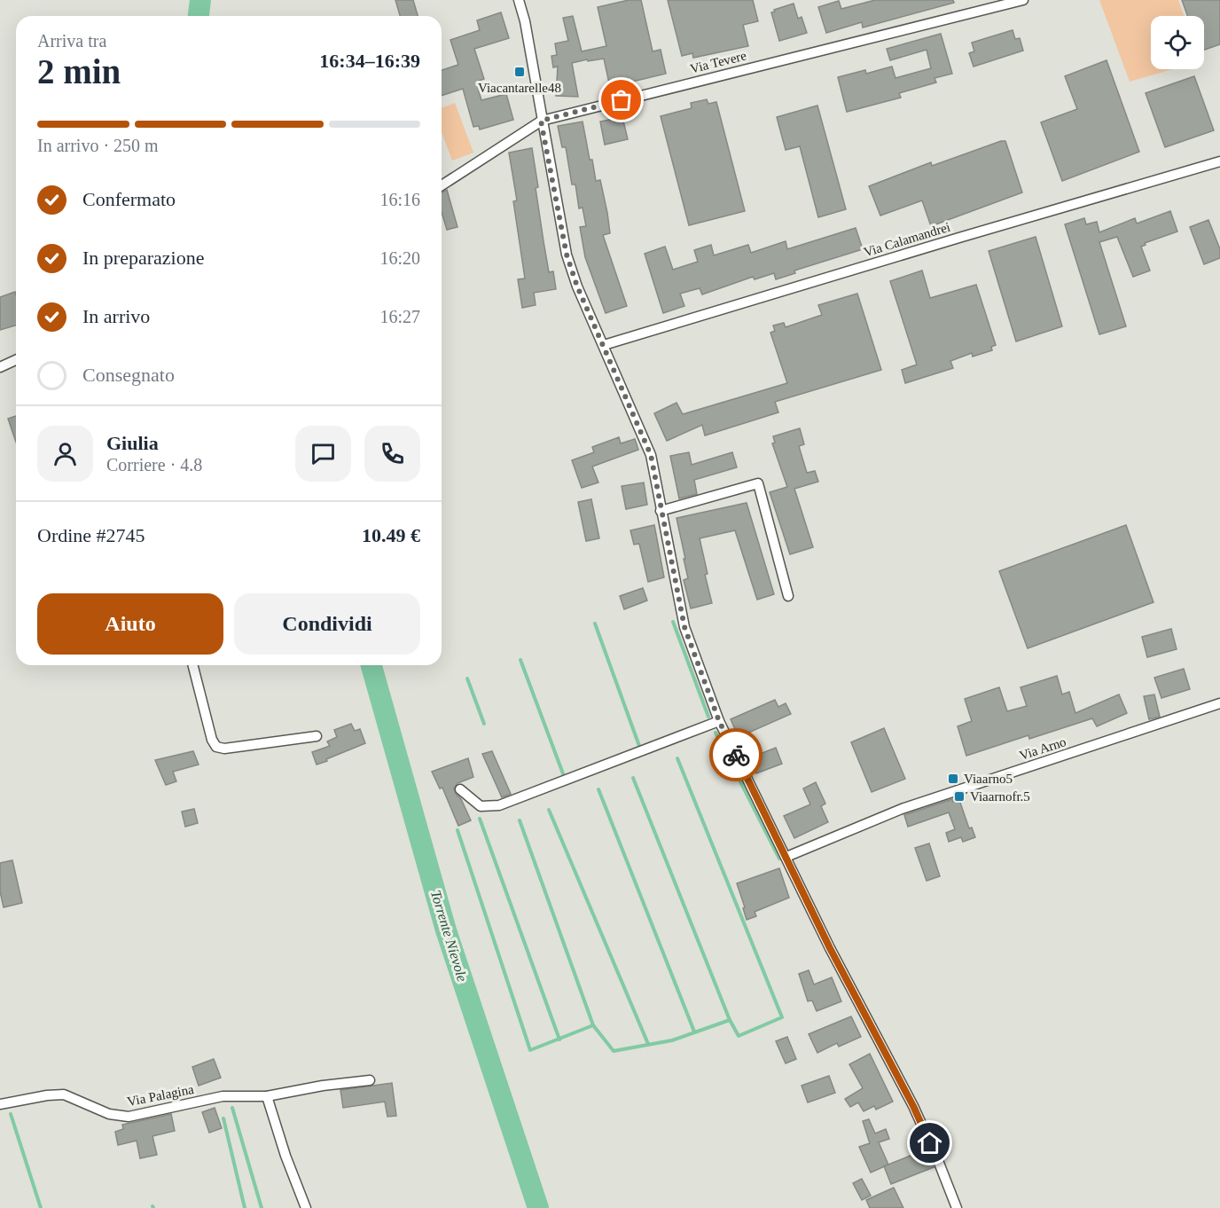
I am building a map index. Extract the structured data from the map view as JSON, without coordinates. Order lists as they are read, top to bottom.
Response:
{
  "streets": {
    "street": [
      "Via Tevere",
      "Via Calamandrei",
      "Via Arno",
      "Via Palagina"
    ]
  },
  "water": ["Torrente Nievole"],
  "places": {
    "transit": ["Viacantarelle48", "Viaarno5", "Viaarnofr.5"]
  },
  "page": {
    "heading": ["2 min", "Arriva tra", "16:34–16:39"],
    "panel": [
      "Giulia",
      "Corriere · 4.8",
      "Ordine #2745",
      "10.49 €"
    ],
    "bar": "In arrivo · 250 m",
    "list": [
      ["Confermato", "16:16"],
      ["In preparazione", "16:20"],
      ["In arrivo", "16:27"],
      "Consegnato"
    ],
    "buttons": ["Aiuto", "Condividi"]
  }
}
